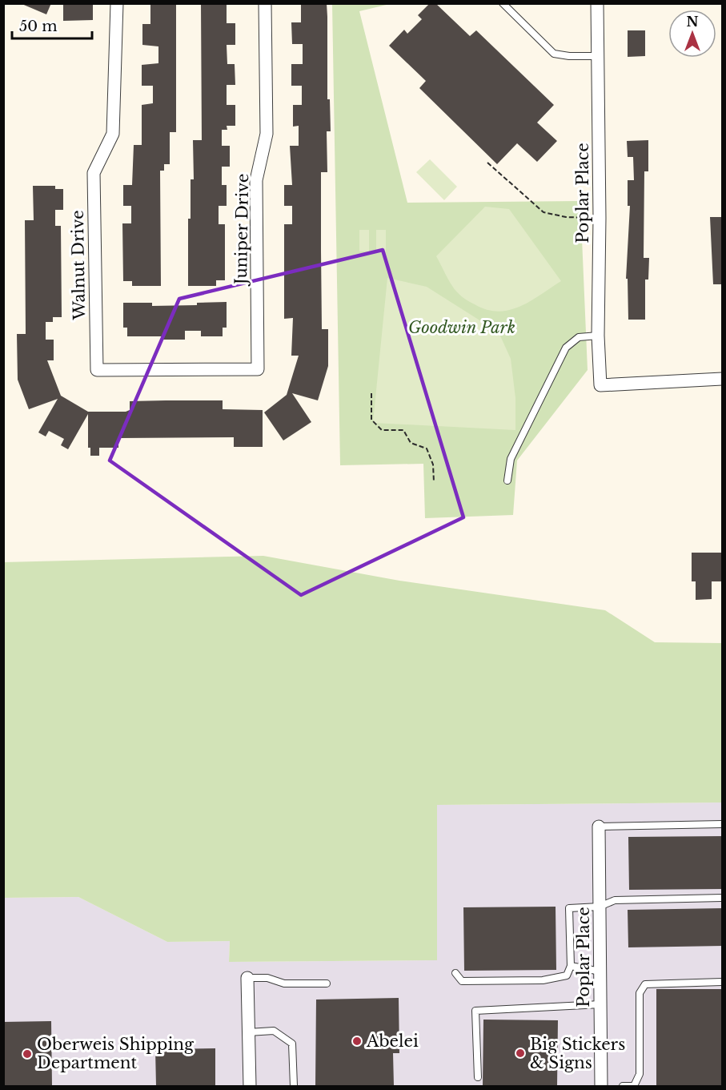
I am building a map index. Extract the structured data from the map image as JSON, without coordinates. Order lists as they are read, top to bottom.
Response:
{
  "streets": {
    "street": ["Poplar Place", "Juniper Drive", "Walnut Drive"]
  },
  "crossings": [
    ["Juniper Drive", "Walnut Drive"]
  ],
  "parks": ["Goodwin Park"],
  "places": ["Abelei", "Big Stickers & Signs", "Oberweis Shipping Department"],
  "scale_bar": "50 m",
  "north": "top"
}
